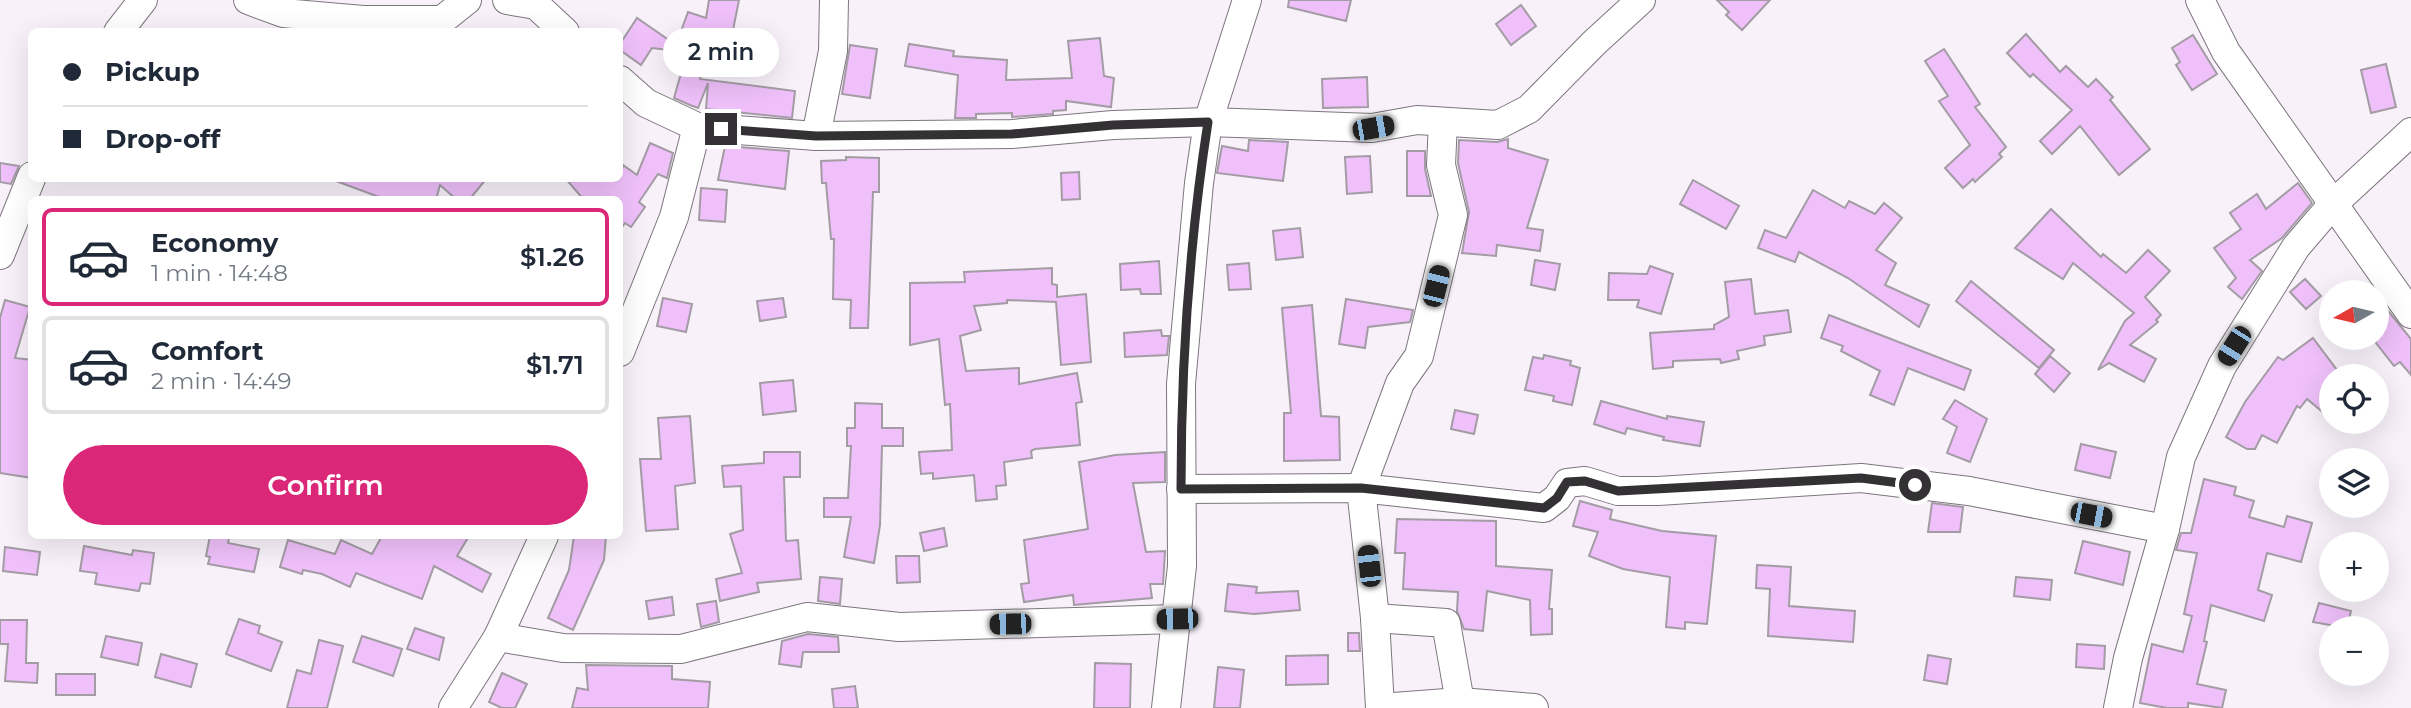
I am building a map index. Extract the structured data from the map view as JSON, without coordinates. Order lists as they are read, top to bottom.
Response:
{
  "north": "left",
  "page": {
    "bubble": "2 min",
    "banner": ["Pickup", "Drop-off"],
    "list": [
      {
        "name": "Economy",
        "note": "1 min · 14:48",
        "value": "$1.26"
      },
      {
        "name": "Comfort",
        "note": "2 min · 14:49",
        "value": "$1.71"
      }
    ],
    "map_buttons": ["+", "−"],
    "buttons": "Confirm"
  }
}
